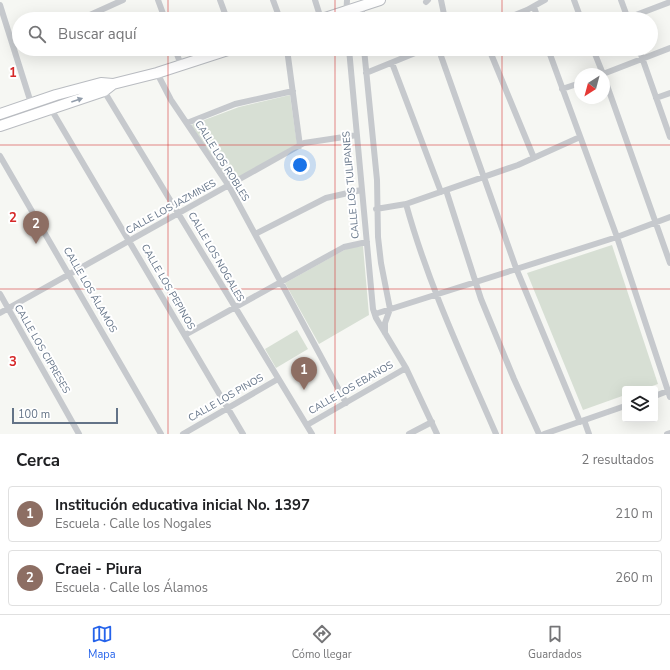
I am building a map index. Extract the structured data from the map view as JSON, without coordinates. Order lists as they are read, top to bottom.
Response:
{
  "streets": {
    "street": [
      "CALLE LOS ROBLES",
      "CALLE LOS TULIPANES",
      "CALLE LOS JAZMINES",
      "CALLE LOS NOGALES",
      "CALLE LOS PEPINOS",
      "CALLE LOS ÁLAMOS",
      "CALLE LOS CIPRESES",
      "CALLE LOS EBANOS",
      "CALLE LOS PINOS"
    ]
  },
  "crossings": [
    ["CALLE LOS ROBLES", "CALLE LOS JAZMINES"],
    ["CALLE LOS ROBLES", "CALLE LOS EBANOS"],
    ["CALLE LOS TULIPANES", "CALLE LOS JAZMINES"],
    ["CALLE LOS JAZMINES", "CALLE LOS NOGALES"],
    ["CALLE LOS JAZMINES", "CALLE LOS PEPINOS"],
    ["CALLE LOS JAZMINES", "CALLE LOS ÁLAMOS"],
    ["CALLE LOS JAZMINES", "CALLE LOS CIPRESES"],
    ["CALLE LOS NOGALES", "CALLE LOS EBANOS"],
    ["CALLE LOS NOGALES", "CALLE LOS PINOS"],
    ["CALLE LOS PEPINOS", "CALLE LOS PINOS"]
  ],
  "scale_bar": "100 m",
  "north": "bottom left",
  "page": {
    "search": "Buscar aquí",
    "pins": ["2", "1"],
    "scale": "100 m",
    "heading": ["Cerca", "2 resultados"],
    "list": [
      {
        "mark": "1",
        "name": "Institución educativa inicial No. 1397",
        "note": "Escuela · Calle los Nogales",
        "value": "210 m"
      },
      {
        "mark": "2",
        "name": "Craei - Piura",
        "note": "Escuela · Calle los Álamos",
        "value": "260 m"
      }
    ],
    "nav": ["Mapa", "Cómo llegar", "Guardados"]
  },
  "grid": {
    "rows": ["1", "2", "3"]
  }
}
